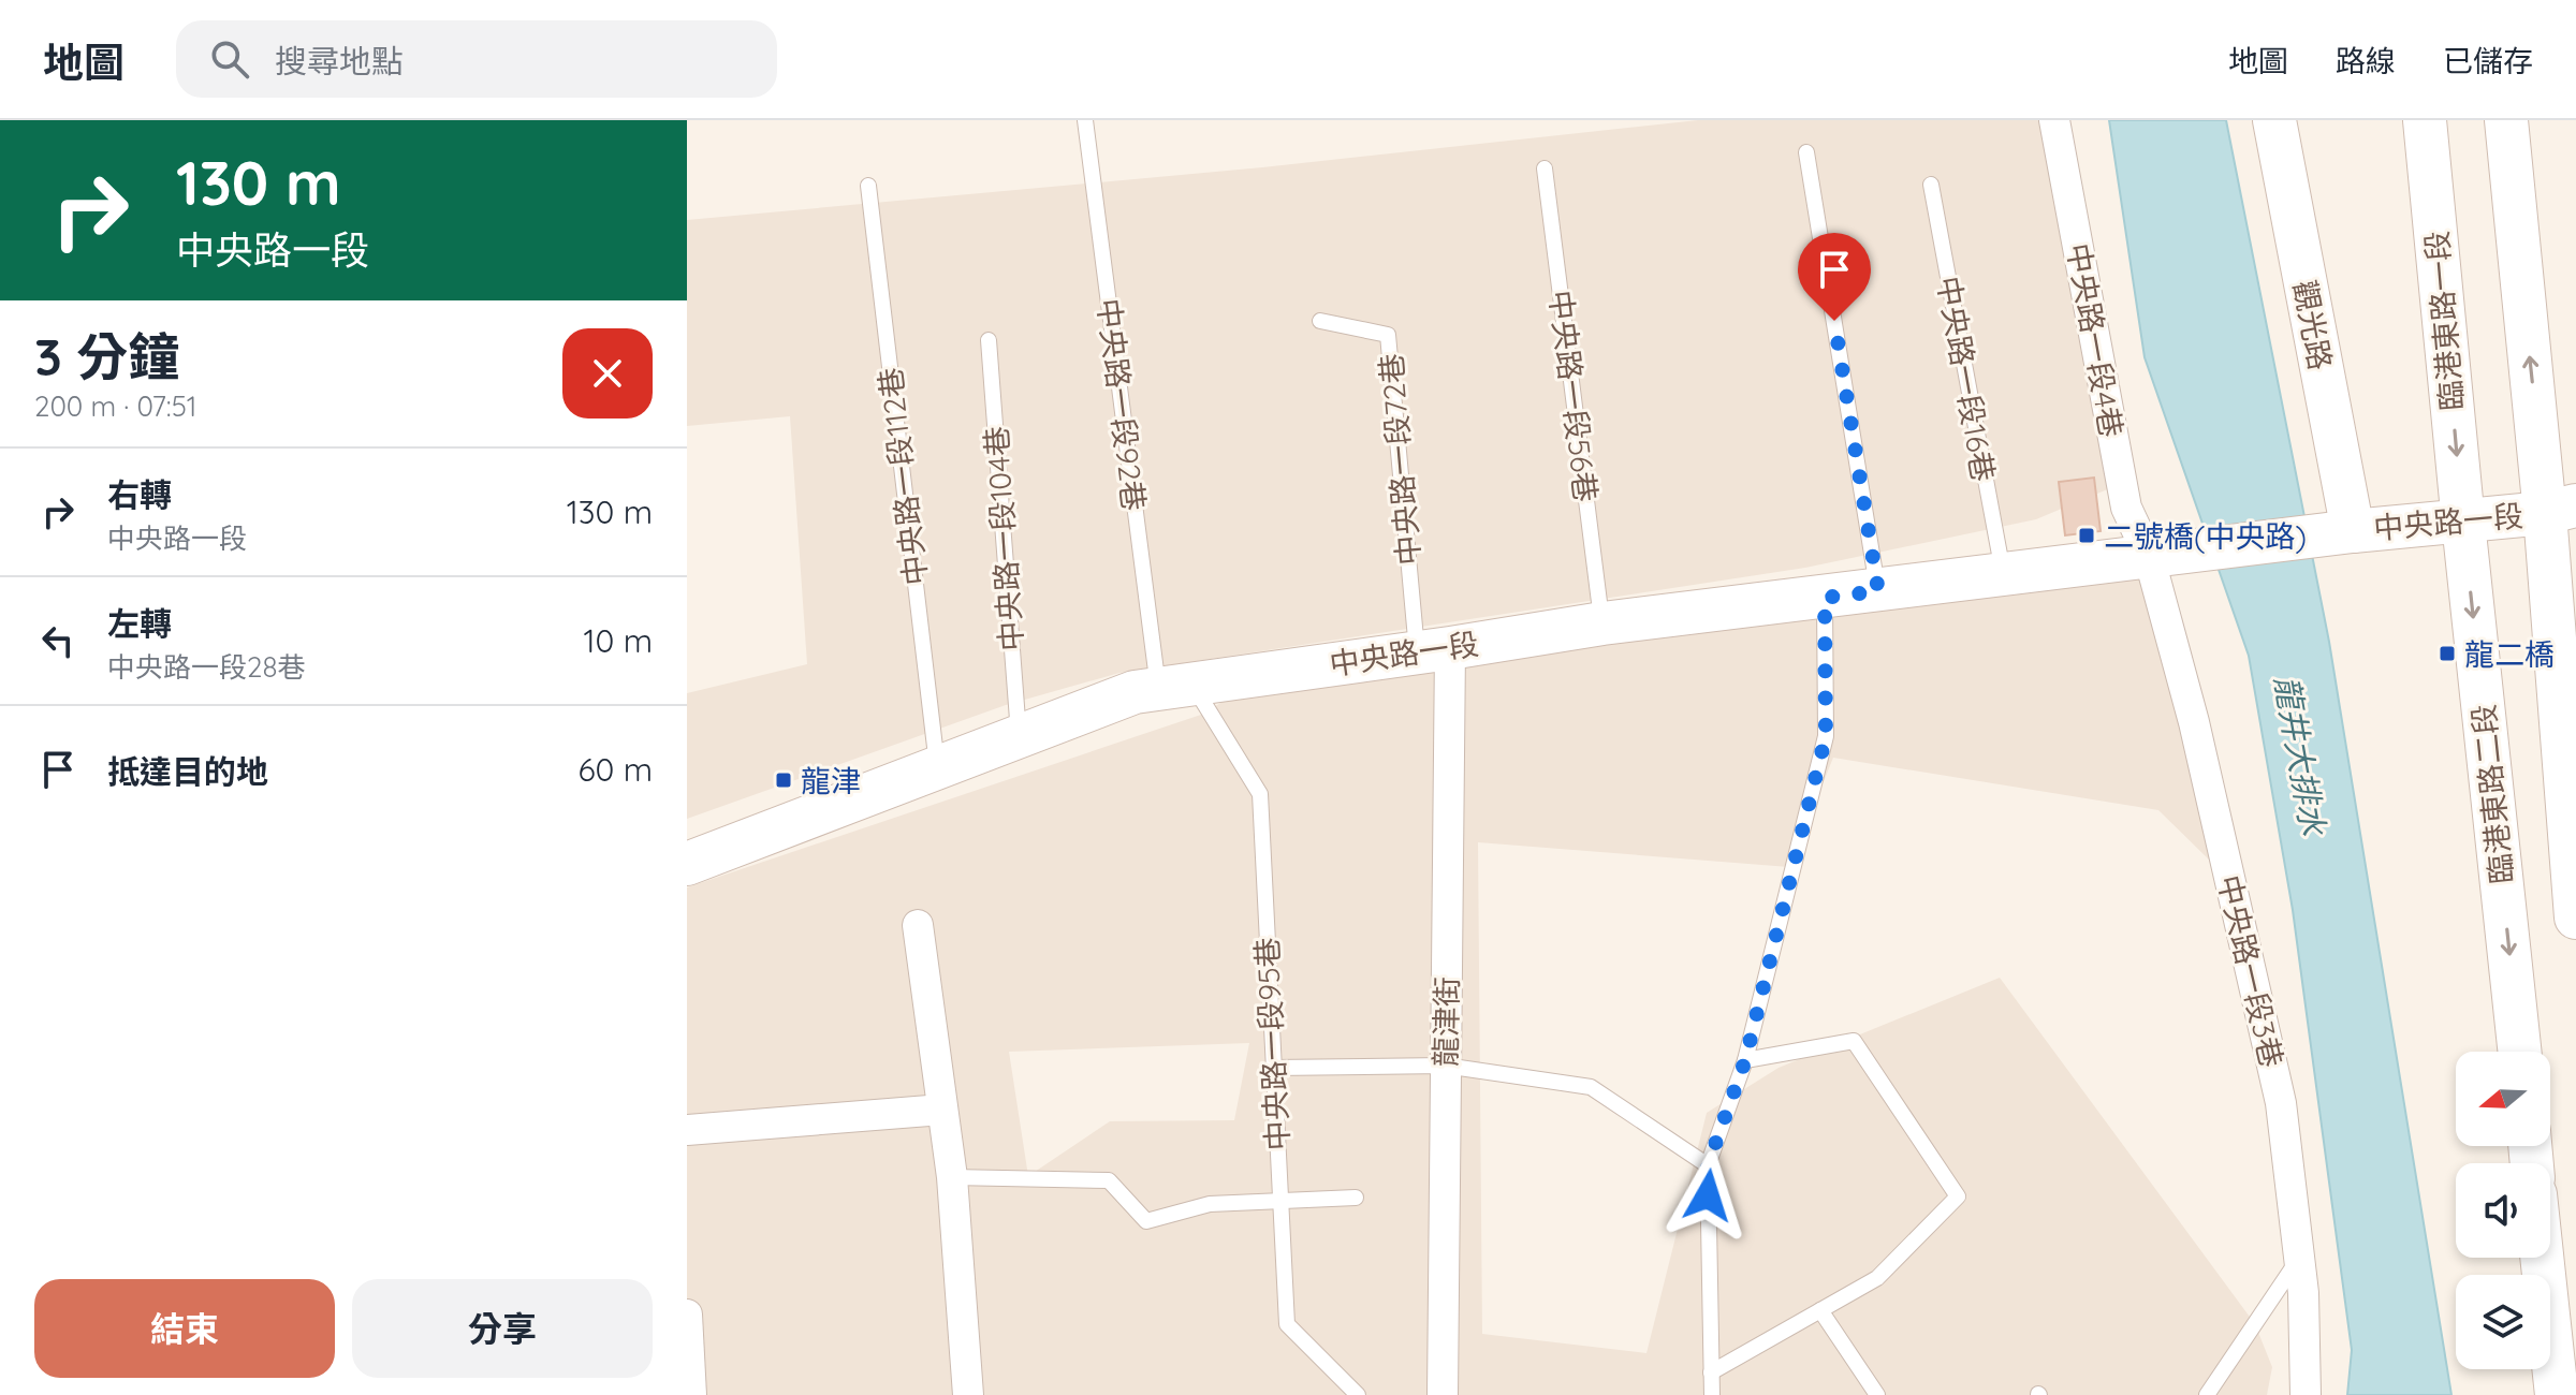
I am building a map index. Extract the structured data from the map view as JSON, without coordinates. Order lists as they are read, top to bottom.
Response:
{
  "streets": {
    "street": [
      "臨港東路一段",
      "觀光路",
      "中央路一段4巷",
      "中央路一段",
      "臨港東路二段",
      "中央路一段3巷",
      "龍津街"
    ],
    "lane": [
      "中央路一段16巷",
      "中央路一段56巷",
      "中央路一段92巷",
      "中央路一段72巷",
      "中央路一段112巷",
      "中央路一段104巷",
      "中央路一段95巷"
    ]
  },
  "crossings": [
    ["臨港東路一段", "中央路一段"],
    ["臨港東路一段", "臨港東路二段"],
    ["觀光路", "中央路一段"],
    ["中央路一段4巷", "中央路一段"],
    ["中央路一段4巷", "中央路一段3巷"],
    ["中央路一段16巷", "中央路一段"],
    ["中央路一段56巷", "中央路一段"],
    ["中央路一段92巷", "中央路一段"],
    ["中央路一段92巷", "中央路一段95巷"],
    ["中央路一段72巷", "中央路一段"],
    ["中央路一段72巷", "龍津街"],
    ["中央路一段112巷", "中央路一段"],
    ["中央路一段", "中央路一段104巷"],
    ["中央路一段", "臨港東路二段"],
    ["中央路一段", "中央路一段3巷"],
    ["中央路一段", "龍津街"],
    ["中央路一段", "中央路一段95巷"]
  ],
  "water": ["龍井大排水"],
  "places": {
    "transit": ["二號橋(中央路)", "龍二橋", "龍津"]
  },
  "north": "left",
  "page": {
    "header": "地圖",
    "search": "搜尋地點",
    "nav": ["地圖", "路線", "已儲存"],
    "turn": ["130 m", "中央路一段"],
    "heading": ["3 分鐘", "200 m · 07:51"],
    "list": [
      {
        "name": "右轉",
        "note": "中央路一段",
        "value": "130 m"
      },
      {
        "name": "左轉",
        "note": "中央路一段28巷",
        "value": "10 m"
      },
      {
        "name": "抵達目的地",
        "value": "60 m"
      }
    ],
    "buttons": ["結束", "分享"]
  }
}
